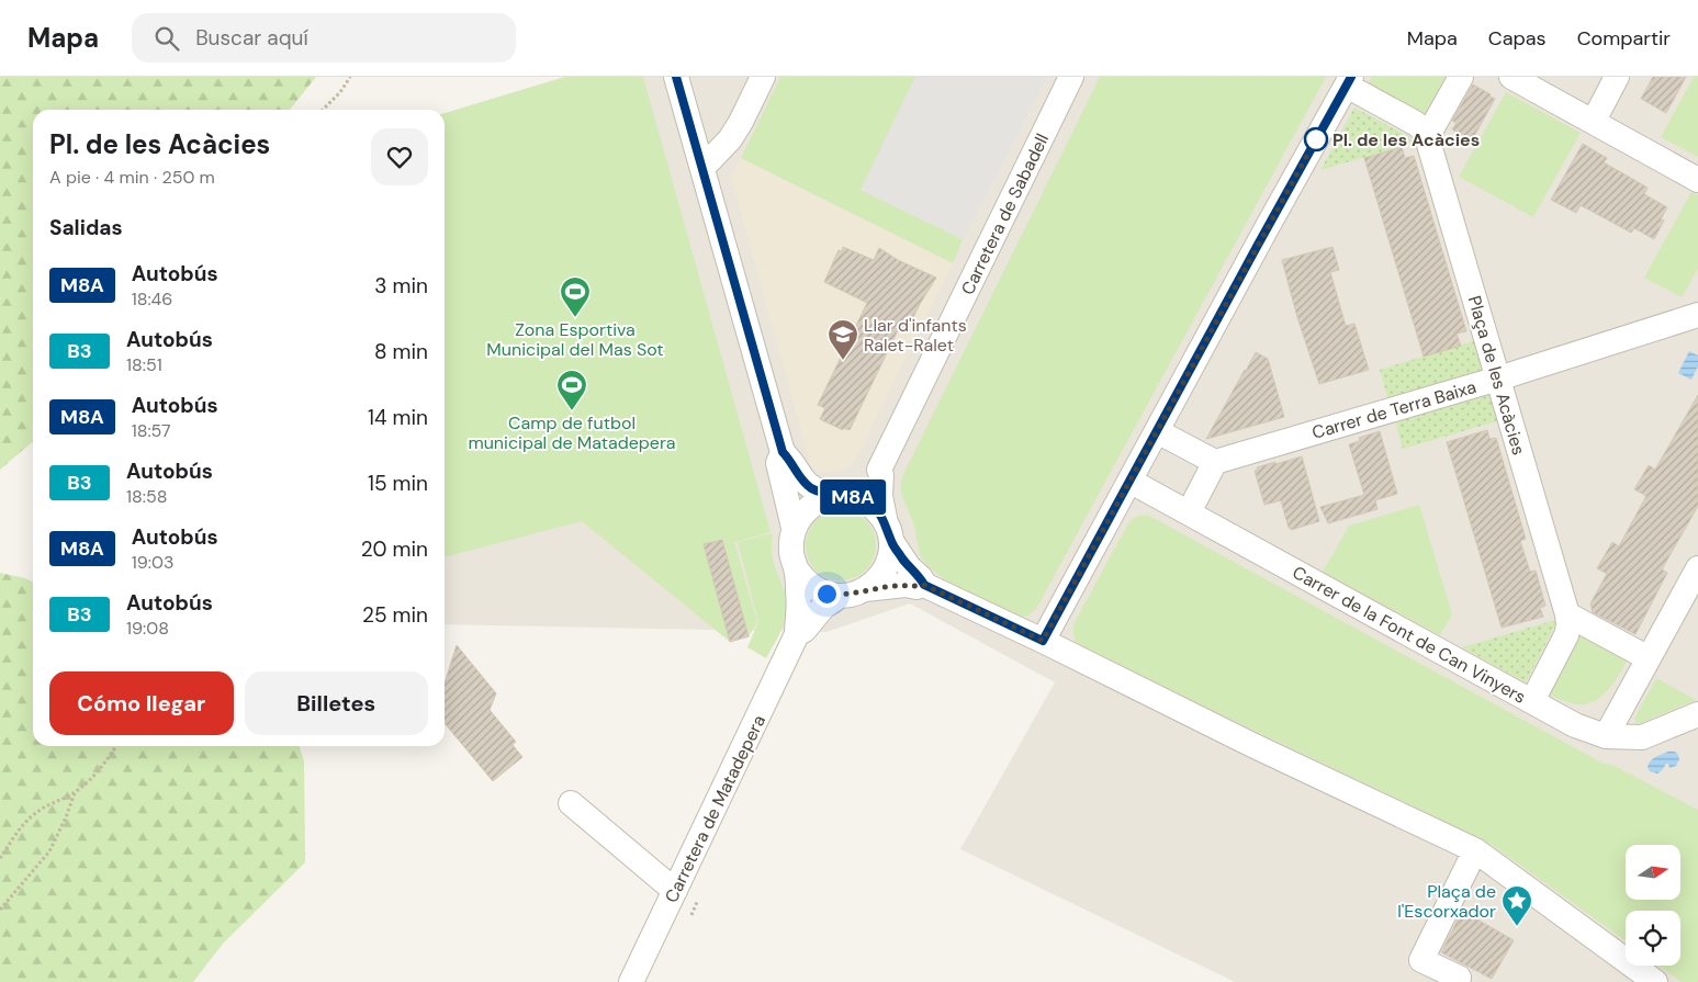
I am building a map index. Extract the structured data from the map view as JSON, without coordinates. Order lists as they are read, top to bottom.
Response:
{
  "streets": {
    "street": [
      "Carretera de Sabadell",
      "Plaça de les Acàcies",
      "Carrer de Terra Baixa",
      "Carrer de la Font de Can Vinyers",
      "Carretera de Matadepera"
    ]
  },
  "crossings": [
    ["Plaça de les Acàcies", "Carrer de Terra Baixa"],
    ["Plaça de les Acàcies", "Carrer de la Font de Can Vinyers"]
  ],
  "places": {
    "other": ["Pl. de les Acàcies"],
    "sports": ["Zona Esportiva Municipal del Mas Sot", "Camp de futbol municipal de Matadepera"],
    "school or university": ["Llar d'infants Ralet-Ralet"],
    "place": ["Plaça de l'Escorxador"]
  },
  "lines": ["bus line M8A"],
  "north": "right",
  "page": {
    "header": "Mapa",
    "search": "Buscar aquí",
    "nav": ["Mapa", "Capas", "Compartir"],
    "on_map": "M8A",
    "heading": [
      ["Pl. de les Acàcies", "A pie · 4 min · 250 m"],
      "Salidas"
    ],
    "list": [
      {
        "mark": "M8A",
        "name": "Autobús",
        "note": "18:46",
        "value": "3 min"
      },
      {
        "mark": "B3",
        "name": "Autobús",
        "note": "18:51",
        "value": "8 min"
      },
      {
        "mark": "M8A",
        "name": "Autobús",
        "note": "18:57",
        "value": "14 min"
      },
      {
        "mark": "B3",
        "name": "Autobús",
        "note": "18:58",
        "value": "15 min"
      },
      {
        "mark": "M8A",
        "name": "Autobús",
        "note": "19:03",
        "value": "20 min"
      },
      {
        "mark": "B3",
        "name": "Autobús",
        "note": "19:08",
        "value": "25 min"
      }
    ],
    "buttons": ["Cómo llegar", "Billetes"]
  }
}
